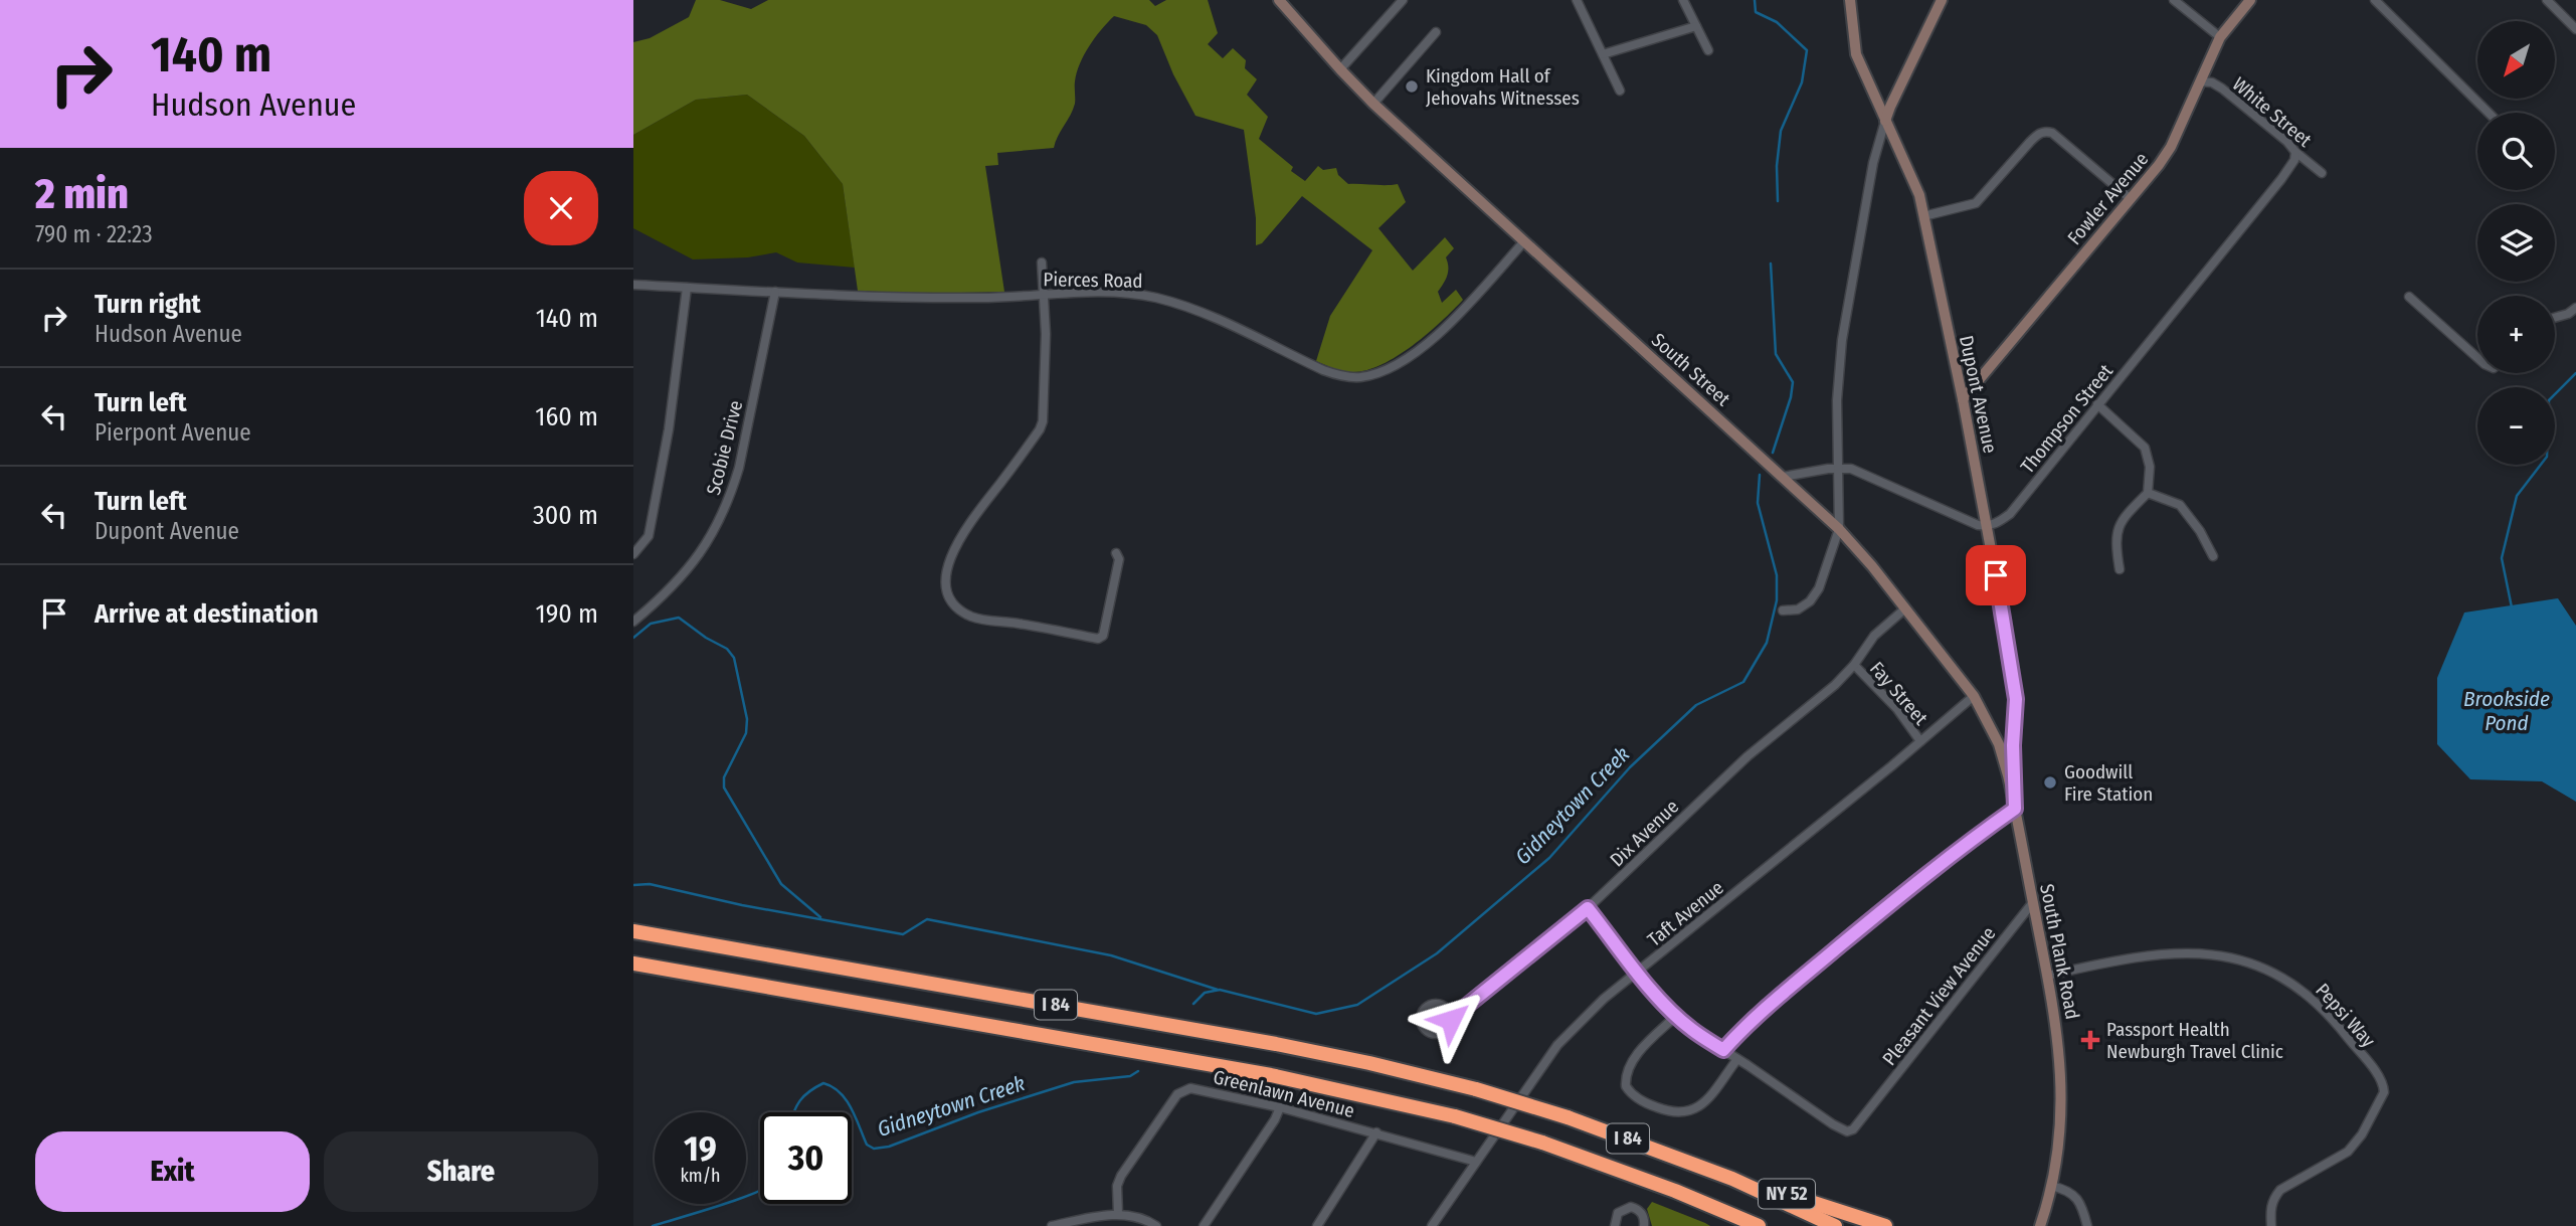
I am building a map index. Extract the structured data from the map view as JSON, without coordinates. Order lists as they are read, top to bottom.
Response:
{
  "streets": {
    "highway": ["I 84", "NY 52"],
    "street": [
      "White Street",
      "Fowler Avenue",
      "Pierces Road",
      "South Street",
      "Dupont Avenue",
      "Thompson Street",
      "Scobie Drive",
      "Fay Street",
      "Dix Avenue",
      "Taft Avenue",
      "South Plank Road",
      "Pleasant View Avenue",
      "Pepsi Way",
      "Greenlawn Avenue"
    ]
  },
  "crossings": [
    ["White Street", "Fowler Avenue"],
    ["White Street", "Thompson Street"],
    ["Fowler Avenue", "Dupont Avenue"],
    ["Pierces Road", "South Street"],
    ["Pierces Road", "Scobie Drive"],
    ["South Street", "Dupont Avenue"],
    ["South Street", "Dix Avenue"],
    ["South Street", "Taft Avenue"],
    ["South Street", "South Plank Road"],
    ["Dupont Avenue", "Thompson Street"],
    ["Dupont Avenue", "South Plank Road"],
    ["Fay Street", "Dix Avenue"],
    ["Fay Street", "Taft Avenue"],
    ["Taft Avenue", "Greenlawn Avenue"],
    ["South Plank Road", "Pleasant View Avenue"],
    ["South Plank Road", "Pepsi Way"],
    ["I 84", "NY 52"]
  ],
  "water": ["Brookside Pond", "Gidneytown Creek"],
  "places": {
    "other": ["Kingdom Hall of Jehovahs Witnesses", "Goodwill Fire Station"],
    "health": ["Passport Health Newburgh Travel Clinic"]
  },
  "north": "bottom left",
  "page": {
    "turn": ["140 m", "Hudson Avenue"],
    "map_buttons": ["+", "−"],
    "heading": ["2 min", "790 m · 22:23"],
    "list": [
      {
        "name": "Turn right",
        "note": "Hudson Avenue",
        "value": "140 m"
      },
      {
        "name": "Turn left",
        "note": "Pierpont Avenue",
        "value": "160 m"
      },
      {
        "name": "Turn left",
        "note": "Dupont Avenue",
        "value": "300 m"
      },
      {
        "name": "Arrive at destination",
        "value": "190 m"
      }
    ],
    "speed": "19 km/h",
    "limit": "30",
    "buttons": ["Exit", "Share"]
  }
}
